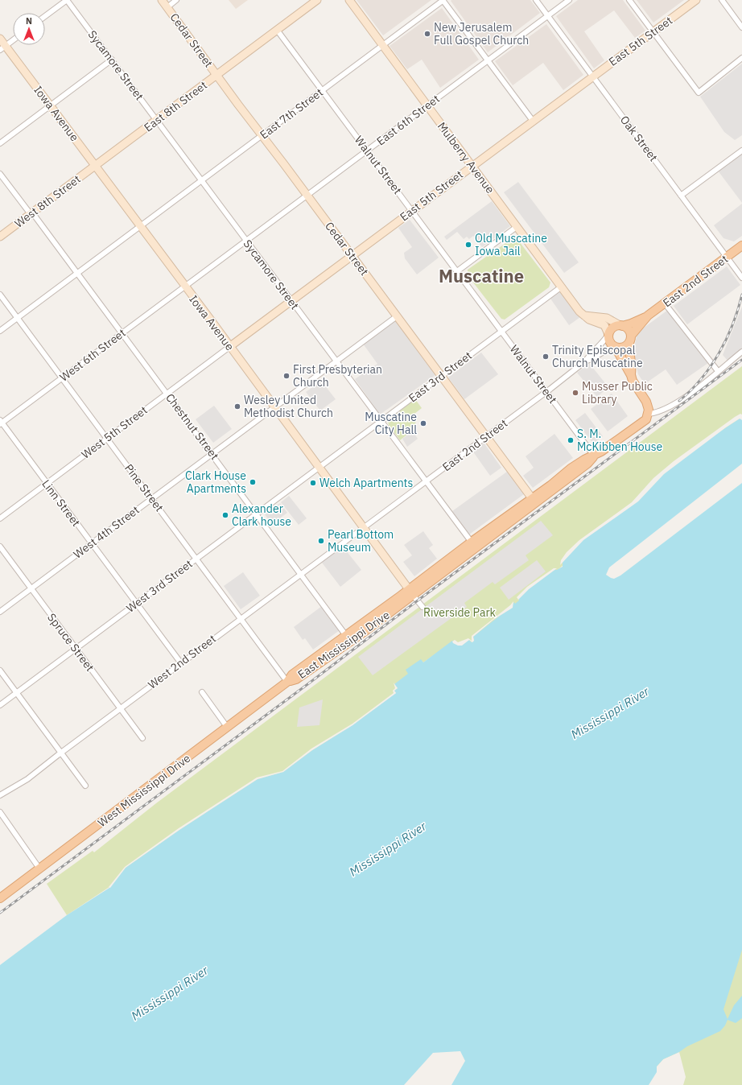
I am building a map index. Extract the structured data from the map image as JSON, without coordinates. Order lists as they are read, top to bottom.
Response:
{
  "streets": {
    "main road": [
      "Cedar Street",
      "East 5th Street",
      "East 8th Street",
      "Iowa Avenue",
      "Mulberry Avenue",
      "West 8th Street",
      "East 2nd Street",
      "East Mississippi Drive",
      "West Mississippi Drive"
    ],
    "street": [
      "Sycamore Street",
      "East 7th Street",
      "East 6th Street",
      "Oak Street",
      "Walnut Street",
      "West 6th Street",
      "East 3rd Street",
      "Chestnut Street",
      "West 5th Street",
      "Pine Street",
      "Linn Street",
      "West 4th Street",
      "West 3rd Street",
      "Spruce Street",
      "West 2nd Street"
    ]
  },
  "crossings": [
    ["Cedar Street", "East 5th Street"],
    ["Cedar Street", "East 8th Street"],
    ["Cedar Street", "East 7th Street"],
    ["Cedar Street", "East 6th Street"],
    ["Cedar Street", "East 2nd Street"],
    ["Cedar Street", "East 3rd Street"],
    ["Cedar Street", "West 4th Street"],
    ["Cedar Street", "East Mississippi Drive"],
    ["East 5th Street", "Sycamore Street"],
    ["East 5th Street", "Iowa Avenue"],
    ["East 5th Street", "Oak Street"],
    ["East 5th Street", "Mulberry Avenue"],
    ["East 5th Street", "Walnut Street"],
    ["East 5th Street", "West 5th Street"],
    ["Sycamore Street", "East 8th Street"],
    ["Sycamore Street", "East 7th Street"],
    ["Sycamore Street", "East 6th Street"],
    ["Sycamore Street", "East 2nd Street"],
    ["Sycamore Street", "East 3rd Street"],
    ["Sycamore Street", "West 4th Street"],
    ["Sycamore Street", "East Mississippi Drive"],
    ["East 8th Street", "Iowa Avenue"],
    ["East 8th Street", "Walnut Street"],
    ["East 8th Street", "West 8th Street"],
    ["Iowa Avenue", "East 7th Street"],
    ["Iowa Avenue", "East 6th Street"],
    ["Iowa Avenue", "West 8th Street"],
    ["Iowa Avenue", "East 2nd Street"],
    ["Iowa Avenue", "West 6th Street"],
    ["Iowa Avenue", "East 3rd Street"],
    ["Iowa Avenue", "West 5th Street"],
    ["Iowa Avenue", "West 4th Street"],
    ["Iowa Avenue", "West 3rd Street"],
    ["Iowa Avenue", "East Mississippi Drive"],
    ["Iowa Avenue", "West 2nd Street"],
    ["East 7th Street", "Mulberry Avenue"],
    ["East 7th Street", "Walnut Street"],
    ["East 7th Street", "Chestnut Street"],
    ["East 7th Street", "Pine Street"],
    ["East 6th Street", "Oak Street"],
    ["East 6th Street", "Mulberry Avenue"],
    ["East 6th Street", "Walnut Street"],
    ["East 6th Street", "West 6th Street"],
    ["Oak Street", "East 2nd Street"],
    ["Mulberry Avenue", "East 2nd Street"],
    ["Mulberry Avenue", "East 3rd Street"],
    ["Walnut Street", "East 2nd Street"],
    ["Walnut Street", "East 3rd Street"],
    ["Walnut Street", "East Mississippi Drive"],
    ["West 8th Street", "Chestnut Street"],
    ["East 2nd Street", "West 2nd Street"],
    ["West 6th Street", "Chestnut Street"],
    ["West 6th Street", "Pine Street"],
    ["West 6th Street", "Linn Street"],
    ["East 3rd Street", "West 3rd Street"],
    ["Chestnut Street", "West 5th Street"],
    ["Chestnut Street", "West 4th Street"],
    ["Chestnut Street", "West 3rd Street"],
    ["Chestnut Street", "East Mississippi Drive"],
    ["Chestnut Street", "West 2nd Street"],
    ["West 5th Street", "Pine Street"],
    ["West 5th Street", "Linn Street"],
    ["Pine Street", "West 4th Street"],
    ["Pine Street", "West 3rd Street"],
    ["Pine Street", "East Mississippi Drive"],
    ["Pine Street", "West 2nd Street"],
    ["Pine Street", "West Mississippi Drive"],
    ["Linn Street", "West 4th Street"],
    ["Linn Street", "West 3rd Street"],
    ["Linn Street", "West 2nd Street"],
    ["West 4th Street", "Spruce Street"],
    ["West 3rd Street", "Spruce Street"],
    ["Spruce Street", "West 2nd Street"],
    ["East Mississippi Drive", "West Mississippi Drive"]
  ],
  "districts": ["Muscatine"],
  "water": ["Mississippi River"],
  "parks": ["Riverside Park"],
  "places": [
    "New Jerusalem Full Gospel Church",
    "Old Muscatine Iowa Jail",
    "Trinity Episcopal Church Muscatine",
    "First Presbyterian Church",
    "Musser Public Library",
    "Wesley United Methodist Church",
    "Muscatine City Hall",
    "S. M. McKibben House",
    "Clark House Apartments",
    "Welch Apartments",
    "Alexander Clark house",
    "Pearl Bottom Museum"
  ],
  "north": "top"
}
